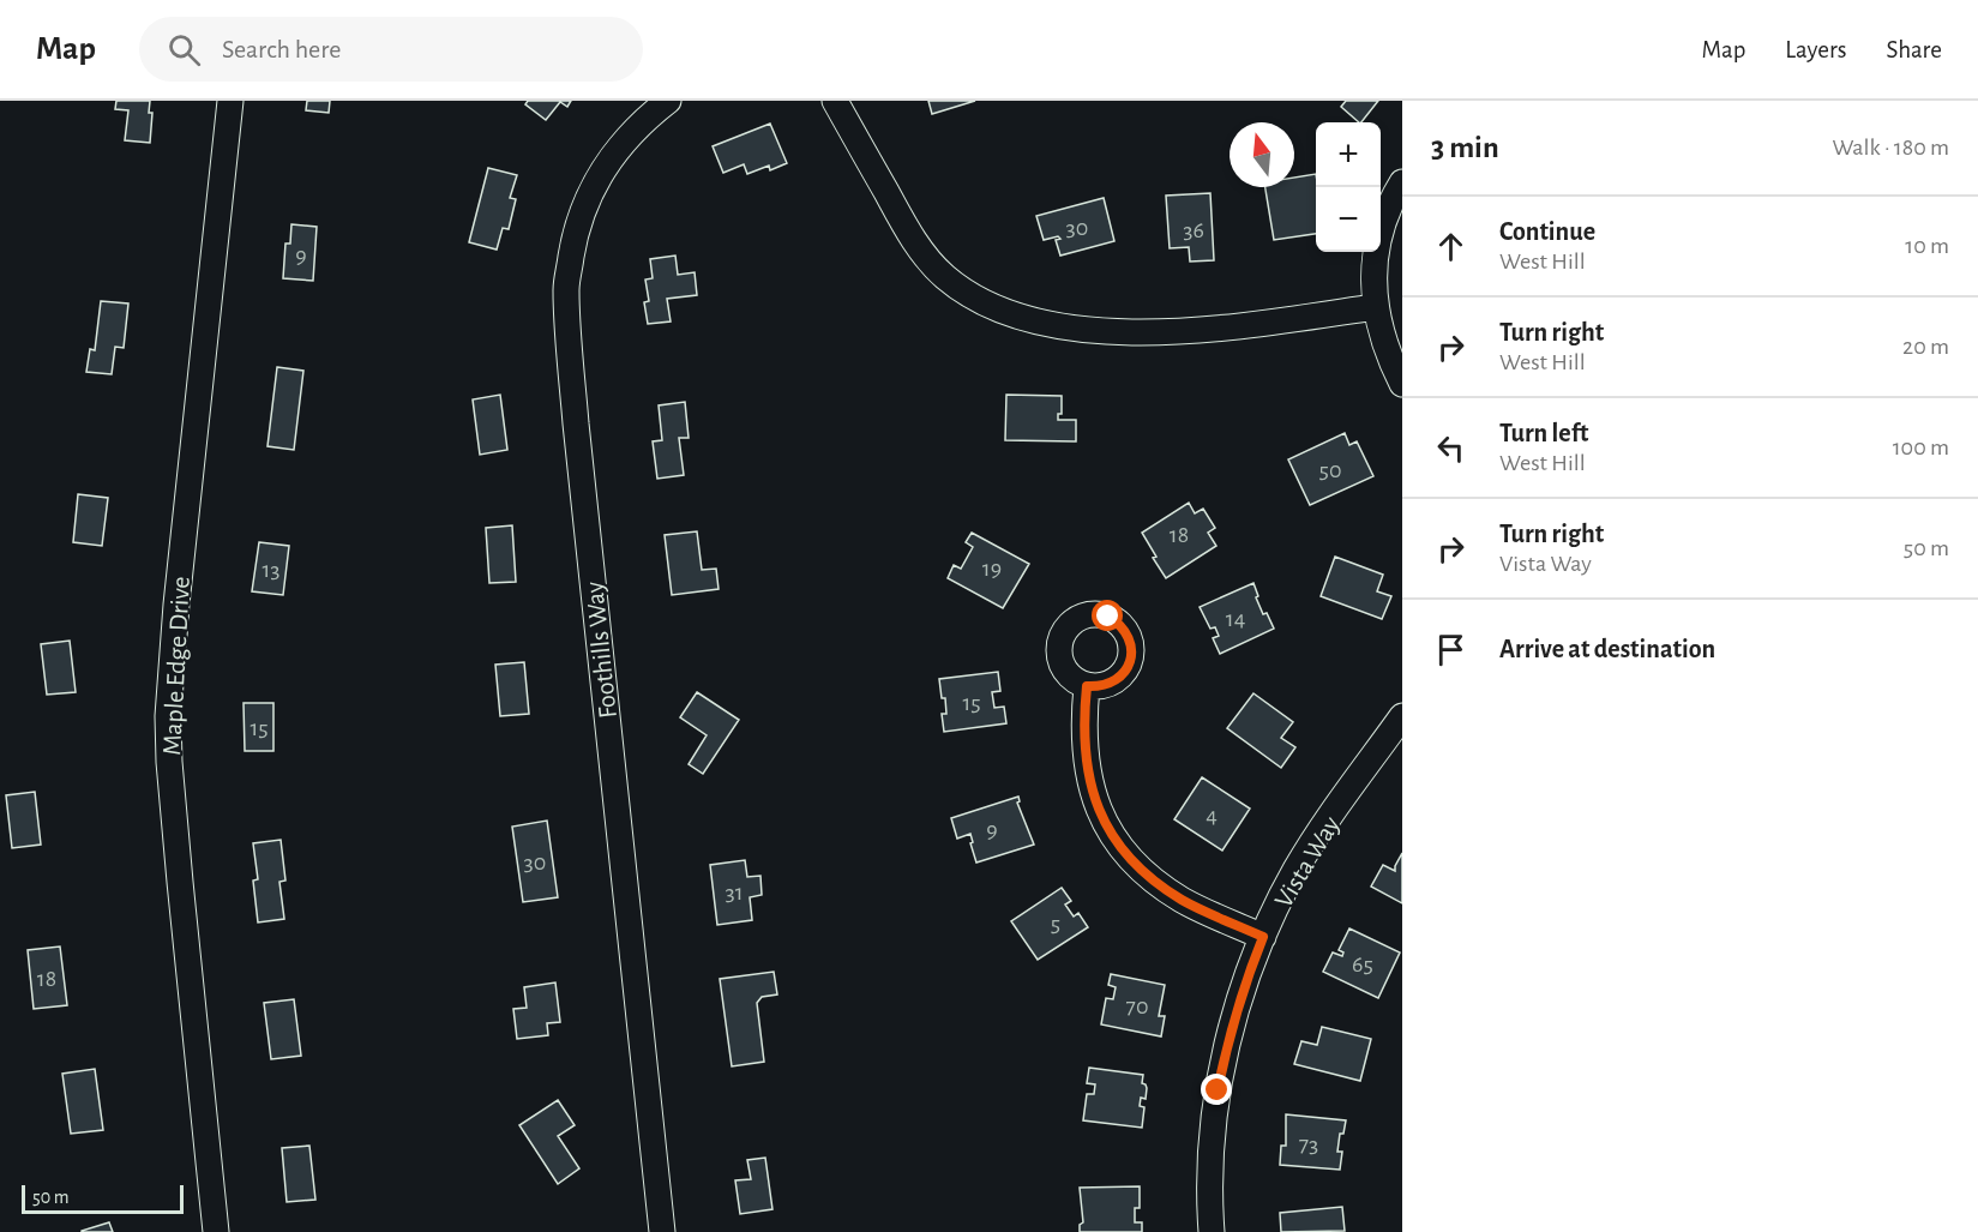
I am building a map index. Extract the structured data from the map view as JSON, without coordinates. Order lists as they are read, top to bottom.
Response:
{
  "streets": {
    "street": ["Foothills Way", "Maple Edge Drive", "Vista Way"]
  },
  "house_numbers": [
    "30",
    "36",
    "9",
    "50",
    "18",
    "19",
    "13",
    "14",
    "15",
    "15",
    "4",
    "9",
    "30",
    "31",
    "5",
    "65",
    "18",
    "70",
    "73"
  ],
  "scale_bar": "50 m",
  "north": "top",
  "page": {
    "header": "Map",
    "search": "Search here",
    "nav": ["Map", "Layers", "Share"],
    "heading": ["3 min", "Walk · 180 m"],
    "map_buttons": ["+", "−"],
    "list": [
      ["Continue", "West Hill", "10 m"],
      ["Turn right", "West Hill", "20 m"],
      ["Turn left", "West Hill", "100 m"],
      ["Turn right", "Vista Way", "50 m"],
      "Arrive at destination"
    ],
    "scale": "50 m"
  }
}
